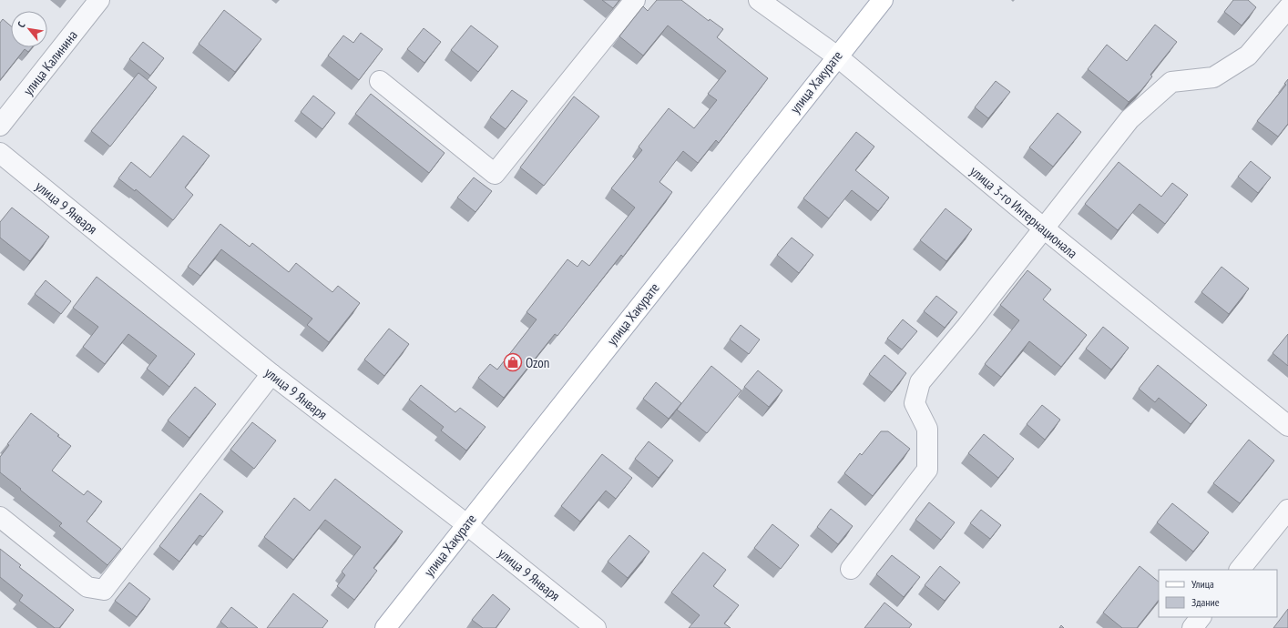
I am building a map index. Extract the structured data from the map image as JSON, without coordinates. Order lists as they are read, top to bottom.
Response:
{
  "streets": {
    "main road": ["улица Хакурате"],
    "street": ["улица Калинина", "улица 9 Января", "улица 3-го Интернационала"]
  },
  "crossings": [
    ["улица Хакурате", "улица 9 Января"],
    ["улица Хакурате", "улица 3-го Интернационала"]
  ],
  "places": {
    "shop": ["Ozon"]
  },
  "legend": ["Улица", "Здание"],
  "north": "top left"
}
